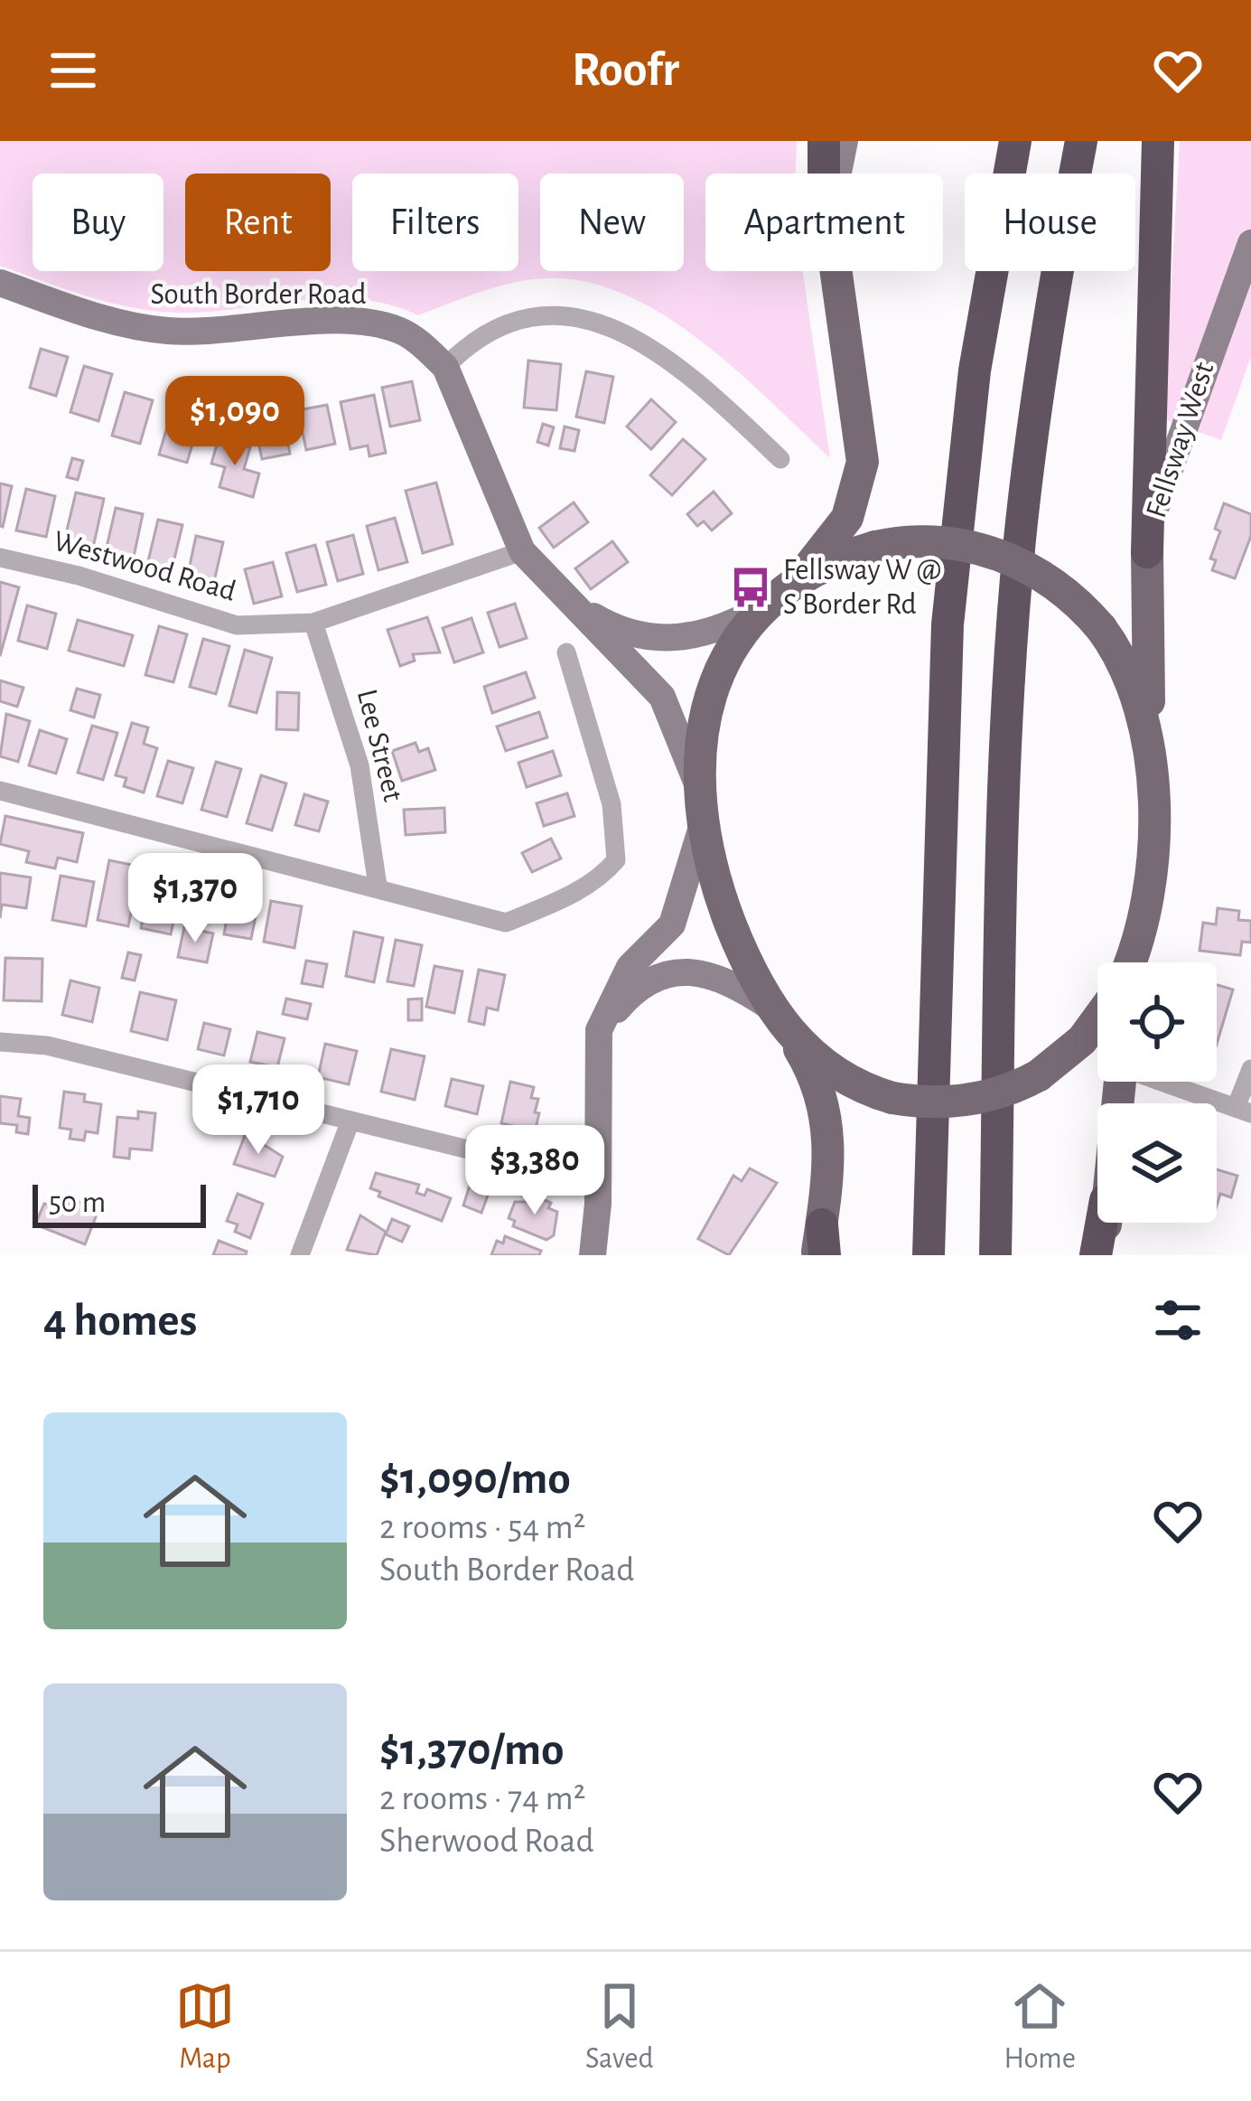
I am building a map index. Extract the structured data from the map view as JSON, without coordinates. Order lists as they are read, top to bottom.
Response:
{
  "streets": {
    "main road": ["South Border Road", "Fellsway West"],
    "street": ["Westwood Road", "Lee Street"]
  },
  "crossings": [
    ["South Border Road", "Westwood Road"],
    ["Westwood Road", "Lee Street"]
  ],
  "places": {
    "bus stop": ["Fellsway W @ S Border Rd"]
  },
  "scale_bar": "50 m",
  "page": {
    "header": "Roofr",
    "chip": [
      "Buy",
      "Rent",
      "Filters",
      "New",
      "Apartment",
      "House"
    ],
    "price": [
      "$1,090",
      "$1,370",
      "$1,710",
      "$3,380"
    ],
    "scale": "50 m",
    "heading": "4 homes",
    "list": [
      {
        "name": "$1,090/mo",
        "note": "2 rooms · 54 m² · South Border Road"
      },
      {
        "name": "$1,370/mo",
        "note": "2 rooms · 74 m² · Sherwood Road"
      }
    ],
    "tabs": ["Map", "Saved", "Home"]
  }
}
